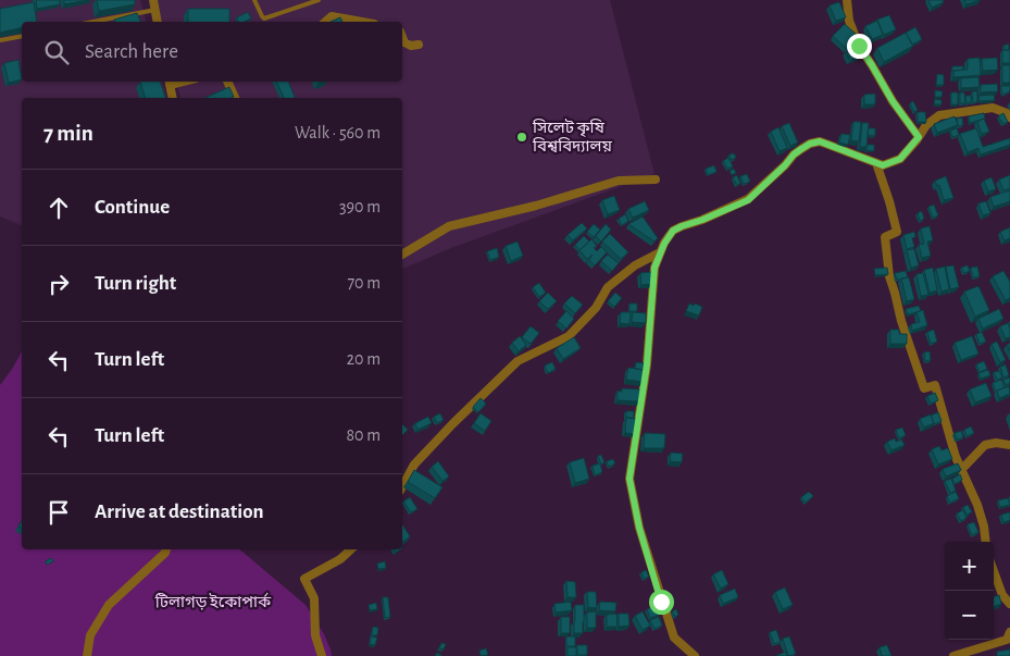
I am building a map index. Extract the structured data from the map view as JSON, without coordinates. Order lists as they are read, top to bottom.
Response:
{
  "parks": ["টিলাগড় ইকোপার্ক"],
  "places": ["সিলেট কৃষি বিশ্ববিদ্যালয়"],
  "page": {
    "search": "Search here",
    "heading": ["7 min", "Walk · 560 m"],
    "list": [
      ["Continue", "390 m"],
      ["Turn right", "70 m"],
      ["Turn left", "20 m"],
      ["Turn left", "80 m"],
      "Arrive at destination"
    ],
    "map_buttons": ["+", "−"]
  }
}
